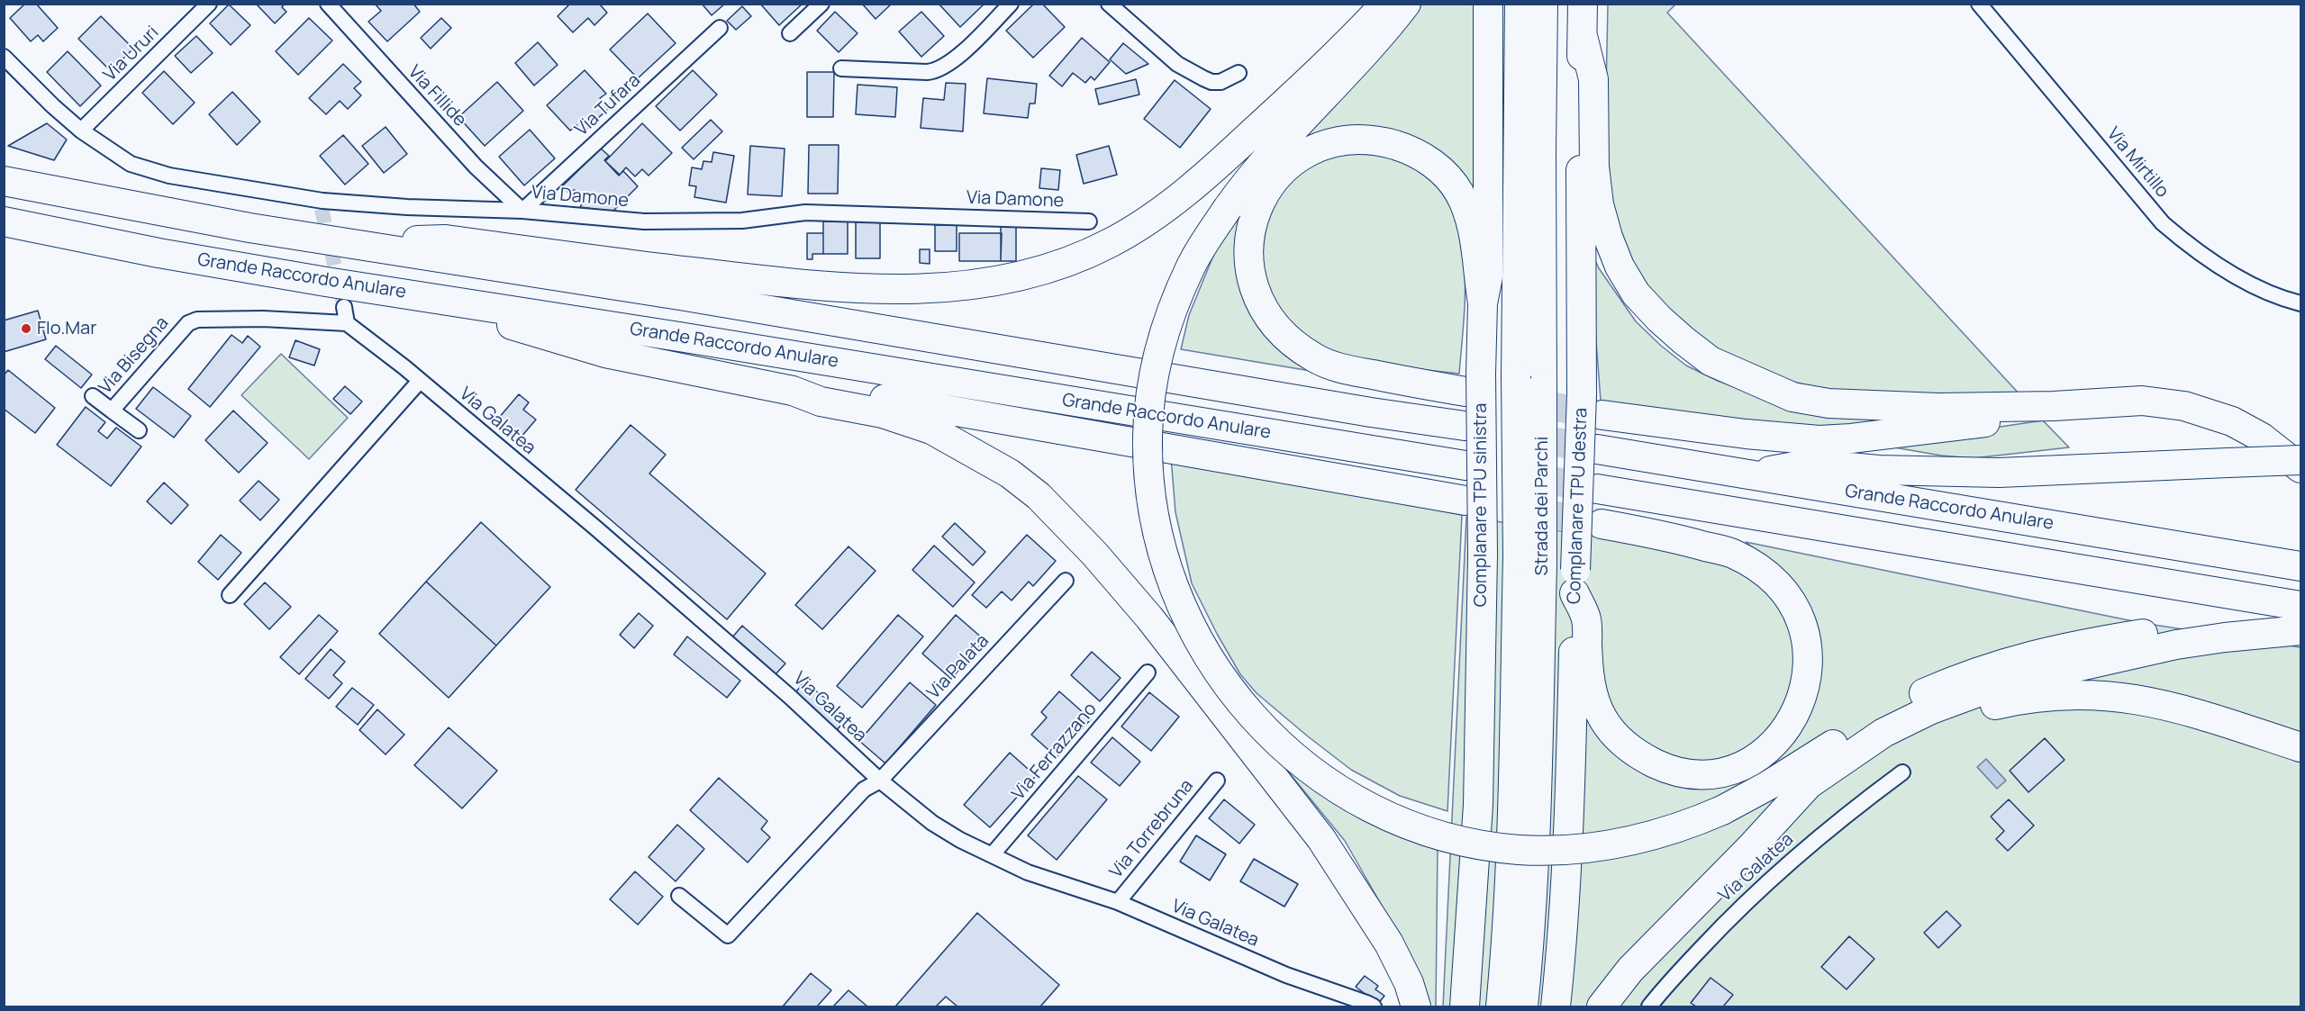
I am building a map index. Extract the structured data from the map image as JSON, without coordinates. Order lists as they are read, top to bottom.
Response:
{
  "streets": {
    "highway": [
      "Grande Raccordo Anulare",
      "Complanare TPU sinistra",
      "Strada dei Parchi",
      "Complanare TPU destra"
    ],
    "street": [
      "Via Ururi",
      "Via Fillide",
      "Via Tufara",
      "Via Mirtillo",
      "Via Damone",
      "Via Bisegna",
      "Via Galatea",
      "Via Palata",
      "Via Ferrazzano",
      "Via Torrebruna"
    ]
  },
  "crossings": [
    ["Via Ururi", "Via Damone"],
    ["Via Fillide", "Via Tufara"],
    ["Via Fillide", "Via Damone"],
    ["Via Tufara", "Via Damone"],
    ["Via Bisegna", "Via Galatea"],
    ["Via Galatea", "Via Palata"],
    ["Via Galatea", "Via Ferrazzano"],
    ["Via Galatea", "Via Torrebruna"]
  ],
  "places": ["Flo.Mar"]
}
